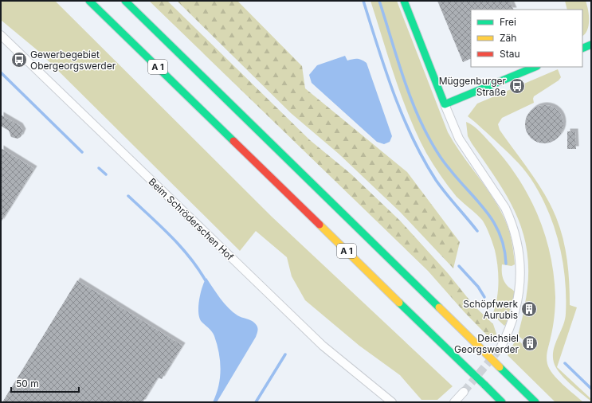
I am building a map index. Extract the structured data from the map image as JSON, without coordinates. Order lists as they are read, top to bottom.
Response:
{
  "streets": {
    "main road": ["A 1"],
    "street": ["Beim Schröderschen Hof"]
  },
  "places": {
    "bus stop": ["Gewerbegebiet Obergeorgswerder", "Müggenburger Straße"],
    "building": ["Schöpfwerk Aurubis", "Deichsiel Georgswerder"]
  },
  "legend": ["Frei", "Zäh", "Stau"],
  "scale_bar": "50 m"
}
